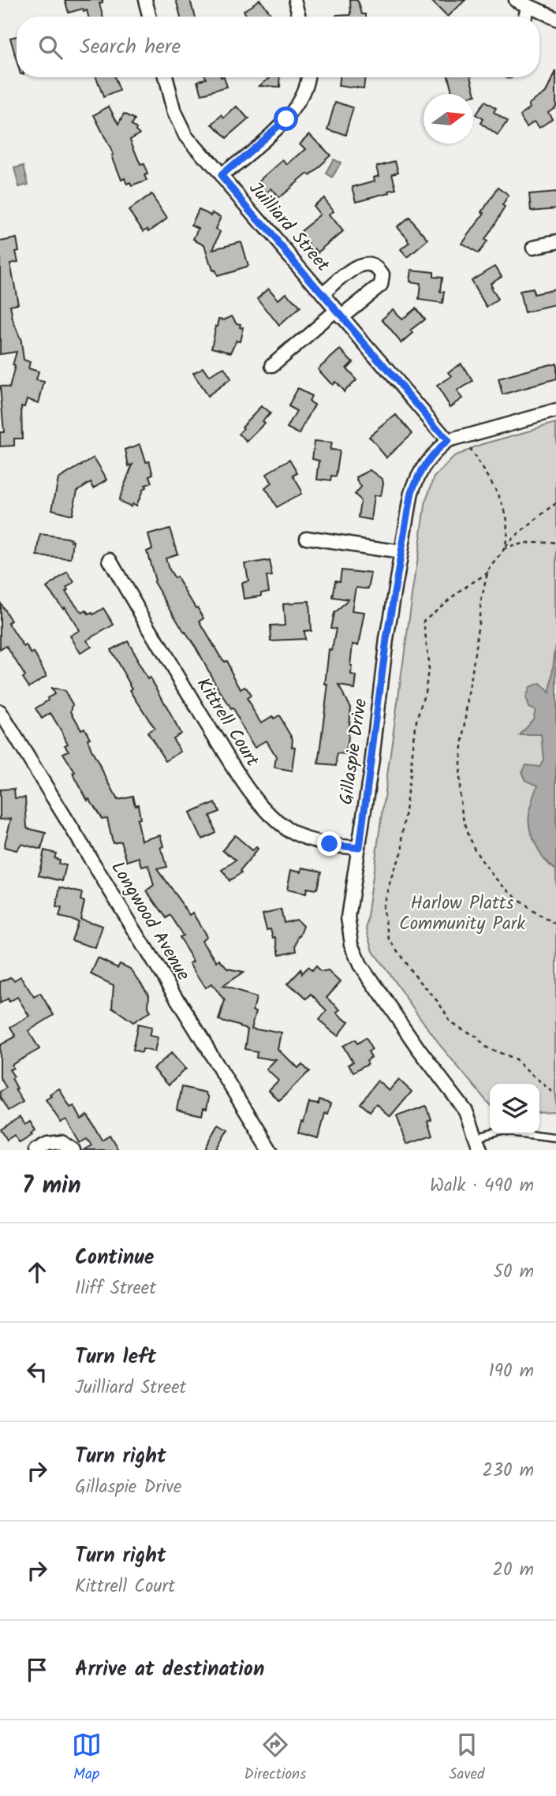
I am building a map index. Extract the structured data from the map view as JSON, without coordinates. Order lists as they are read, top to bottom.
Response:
{
  "streets": {
    "street": [
      "Juilliard Street",
      "Kittrell Court",
      "Gillaspie Drive",
      "Longwood Avenue"
    ]
  },
  "crossings": [
    ["Juilliard Street", "Gillaspie Drive"],
    ["Kittrell Court", "Gillaspie Drive"]
  ],
  "parks": ["Harlow Platts Community Park"],
  "north": "right",
  "page": {
    "search": "Search here",
    "heading": ["7 min", "Walk · 490 m"],
    "list": [
      ["Continue", "Iliff Street", "50 m"],
      ["Turn left", "Juilliard Street", "190 m"],
      ["Turn right", "Gillaspie Drive", "230 m"],
      ["Turn right", "Kittrell Court", "20 m"],
      "Arrive at destination"
    ],
    "nav": ["Map", "Directions", "Saved"]
  }
}
